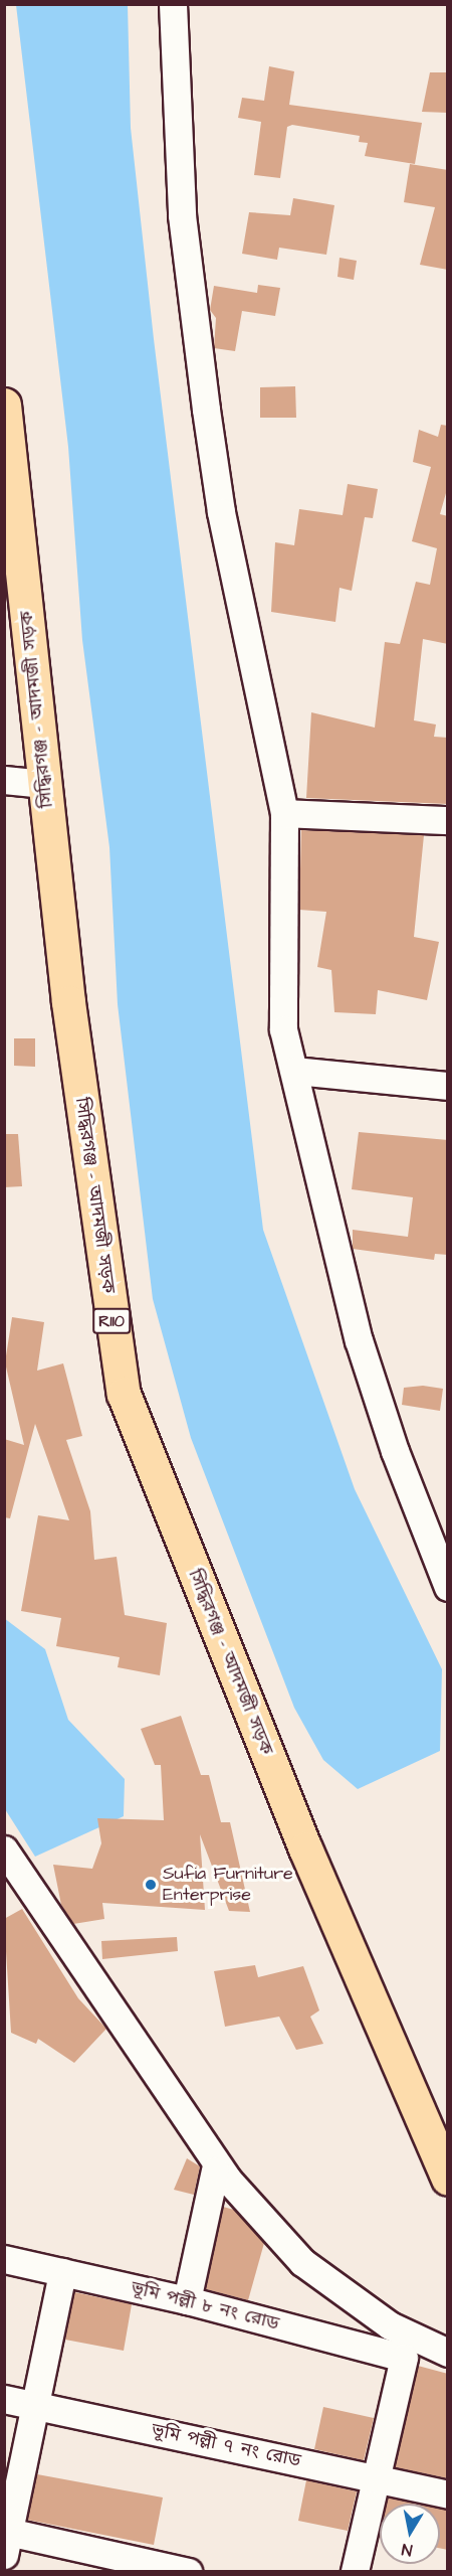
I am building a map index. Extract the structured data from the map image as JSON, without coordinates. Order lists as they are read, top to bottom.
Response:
{
  "streets": {
    "main road": ["সিদ্ধিরগঞ্জ - আদমজী সড়ক", "R110"],
    "street": ["ভূমি পল্লী ৮ নং রোড", "ভূমি পল্লী ৭ নং রোড"]
  },
  "crossings": [
    ["ভূমি পল্লী ৮ নং রোড", "ভূমি পল্লী ৭ নং রোড"]
  ],
  "places": ["Sufia Furniture Enterprise"],
  "north": "bottom"
}
